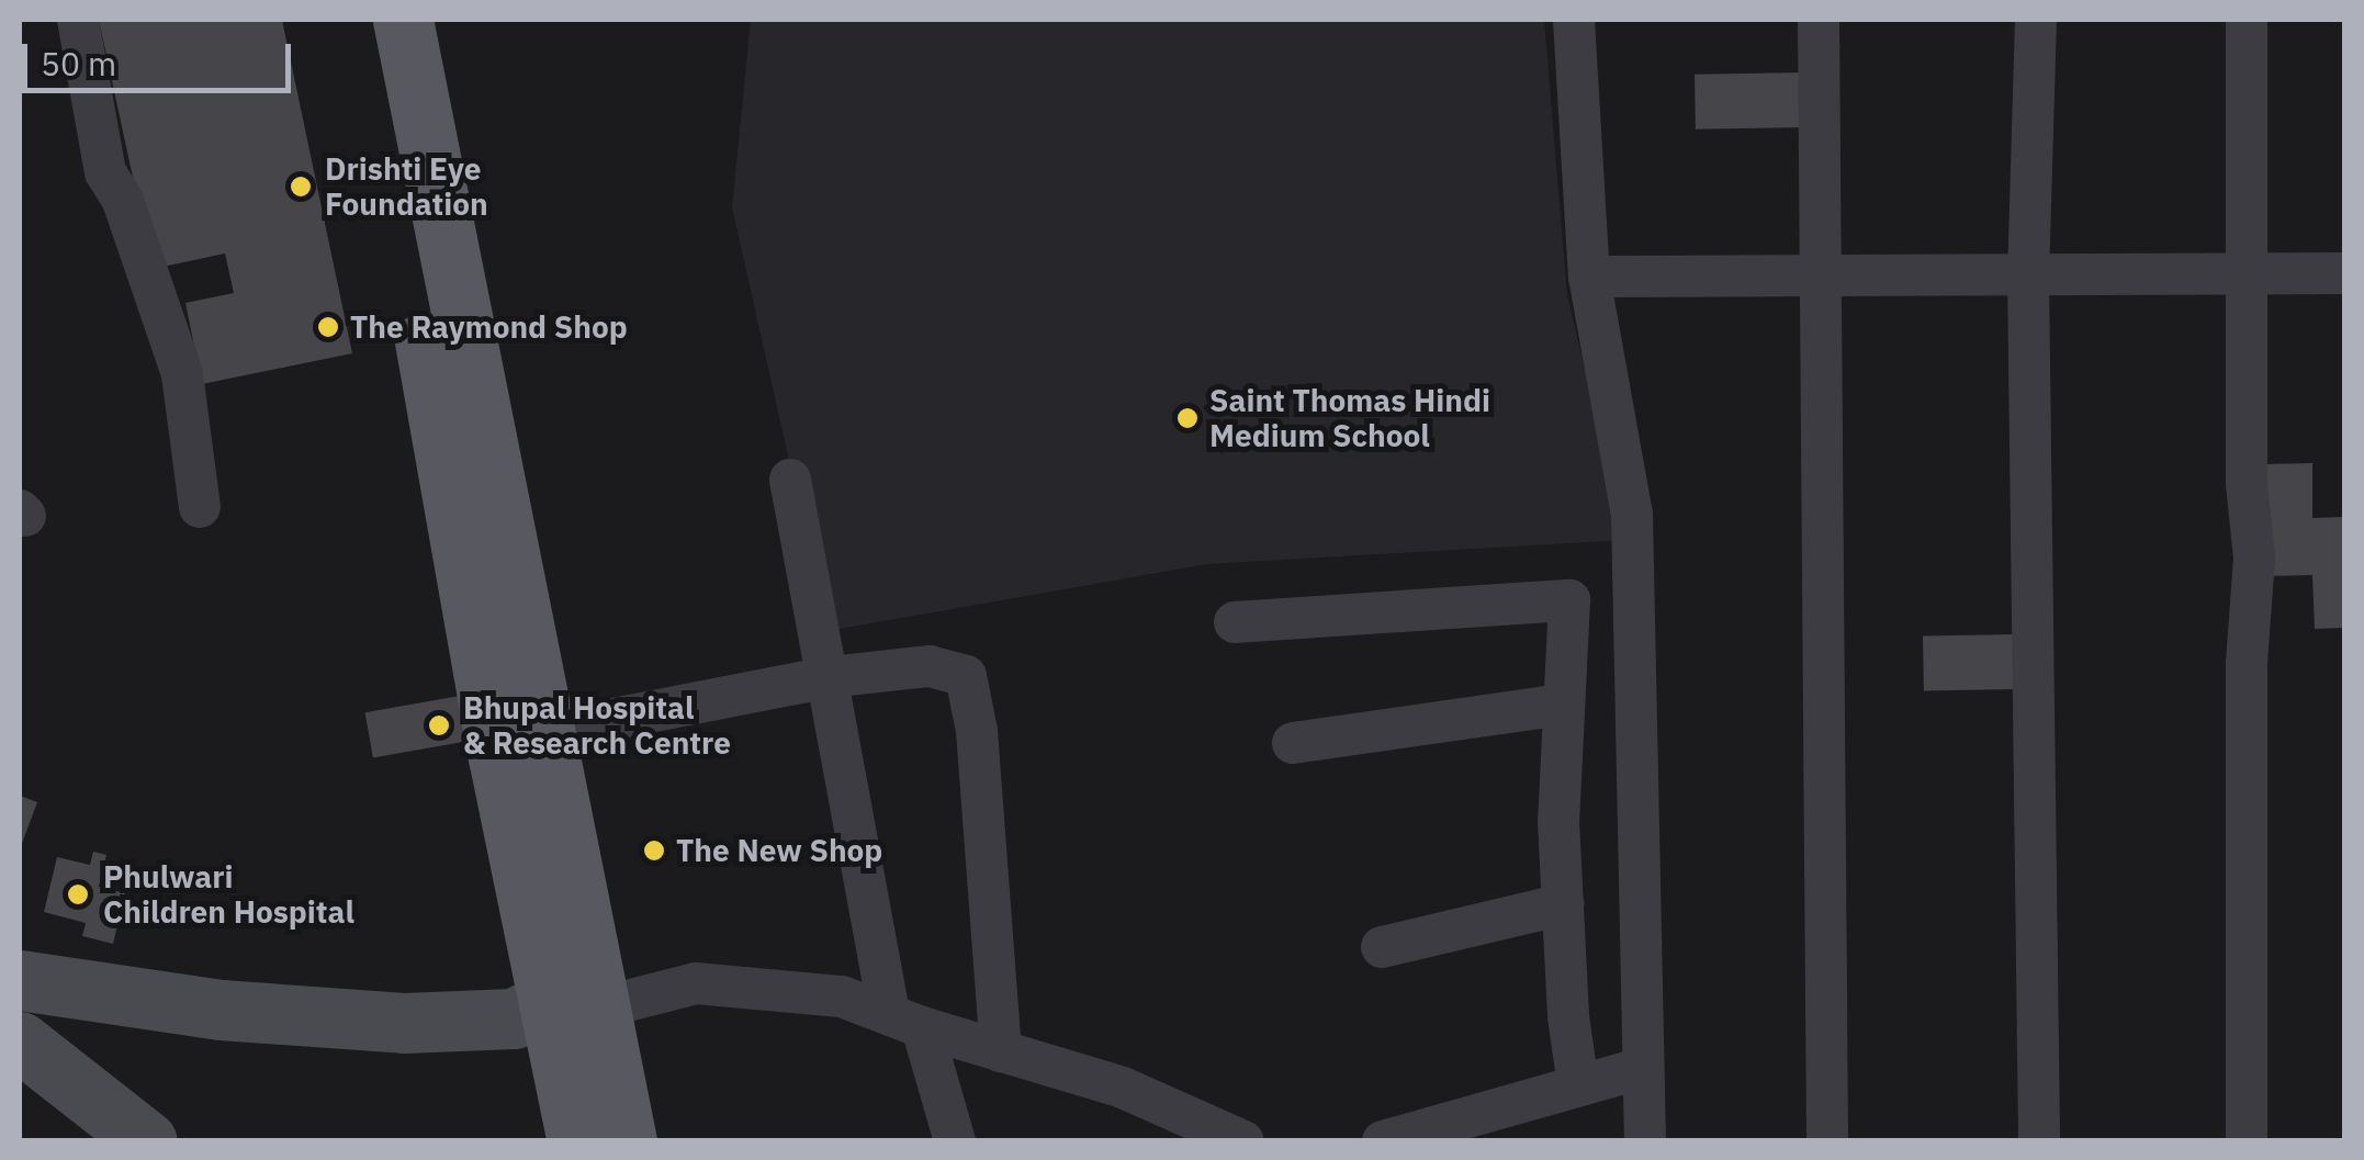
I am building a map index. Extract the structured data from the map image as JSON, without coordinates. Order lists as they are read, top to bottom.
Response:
{
  "places": [
    "Drishti Eye Foundation",
    "The Raymond Shop",
    "Saint Thomas Hindi Medium School",
    "Bhupal Hospital & Research Centre",
    "The New Shop",
    "Phulwari Children Hospital"
  ],
  "scale_bar": "50 m"
}
